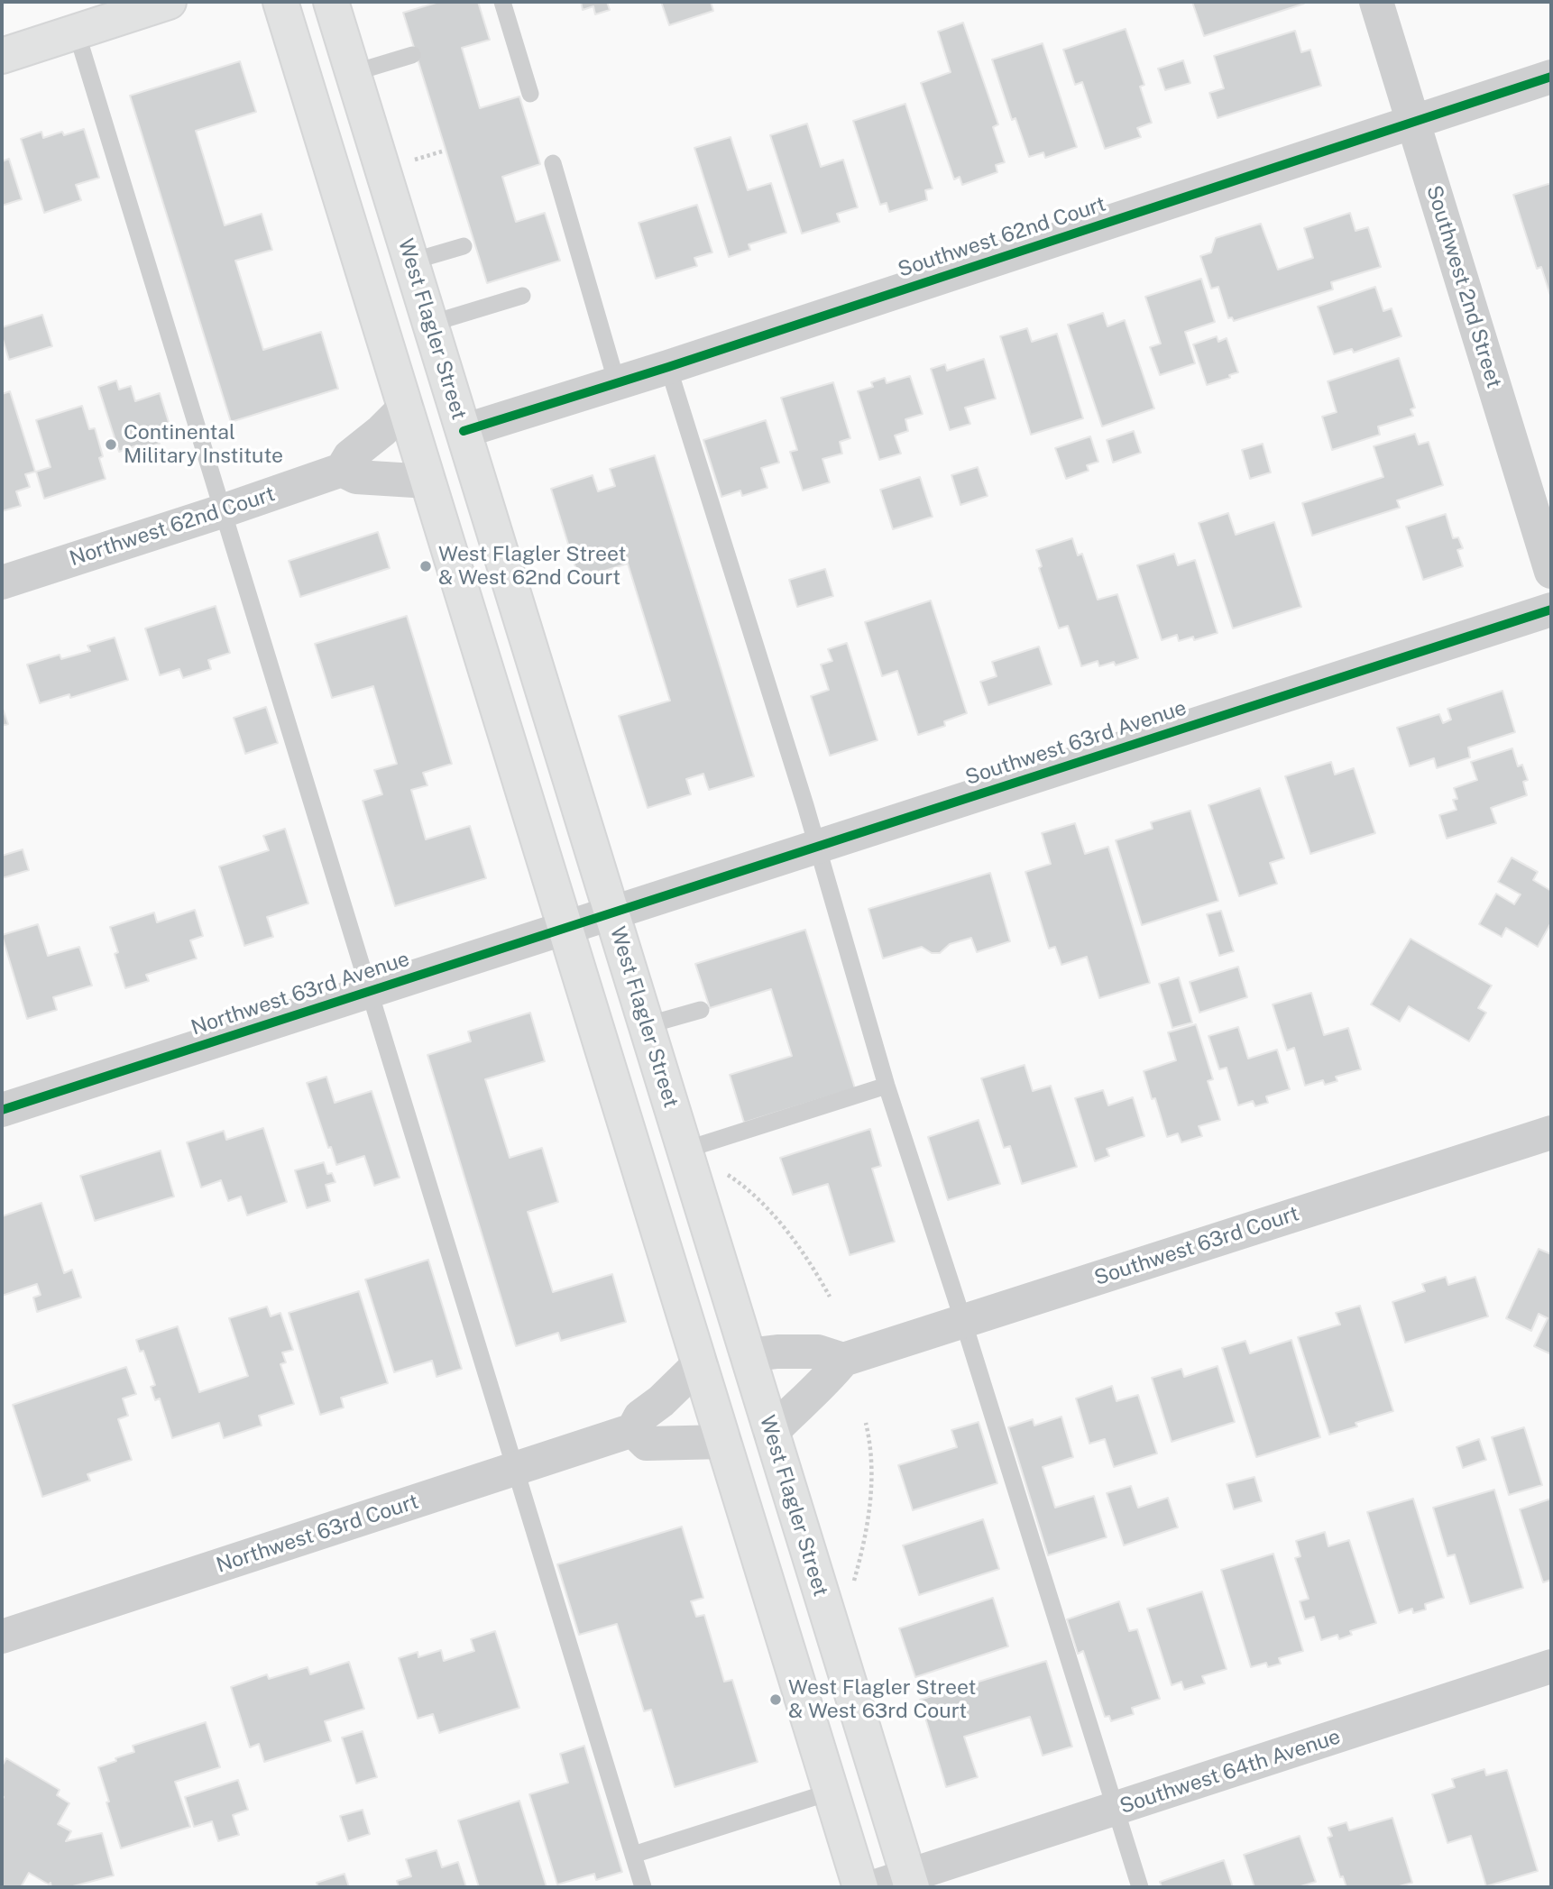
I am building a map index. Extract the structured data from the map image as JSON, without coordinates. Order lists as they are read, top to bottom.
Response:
{
  "streets": {
    "main road": ["West Flagler Street"],
    "street": [
      "Southwest 62nd Court",
      "Southwest 2nd Street",
      "Northwest 62nd Court",
      "Southwest 63rd Avenue",
      "Northwest 63rd Avenue",
      "Southwest 63rd Court",
      "Northwest 63rd Court",
      "Southwest 64th Avenue"
    ]
  },
  "crossings": [
    ["Southwest 62nd Court", "Southwest 2nd Street"],
    ["Southwest 62nd Court", "West Flagler Street"],
    ["West Flagler Street", "Southwest 63rd Avenue"],
    ["West Flagler Street", "Northwest 63rd Avenue"],
    ["West Flagler Street", "Southwest 64th Avenue"],
    ["Southwest 63rd Avenue", "Northwest 63rd Avenue"]
  ],
  "places": ["Continental Military Institute", "West Flagler Street & West 62nd Court", "West Flagler Street & West 63rd Court"]
}
